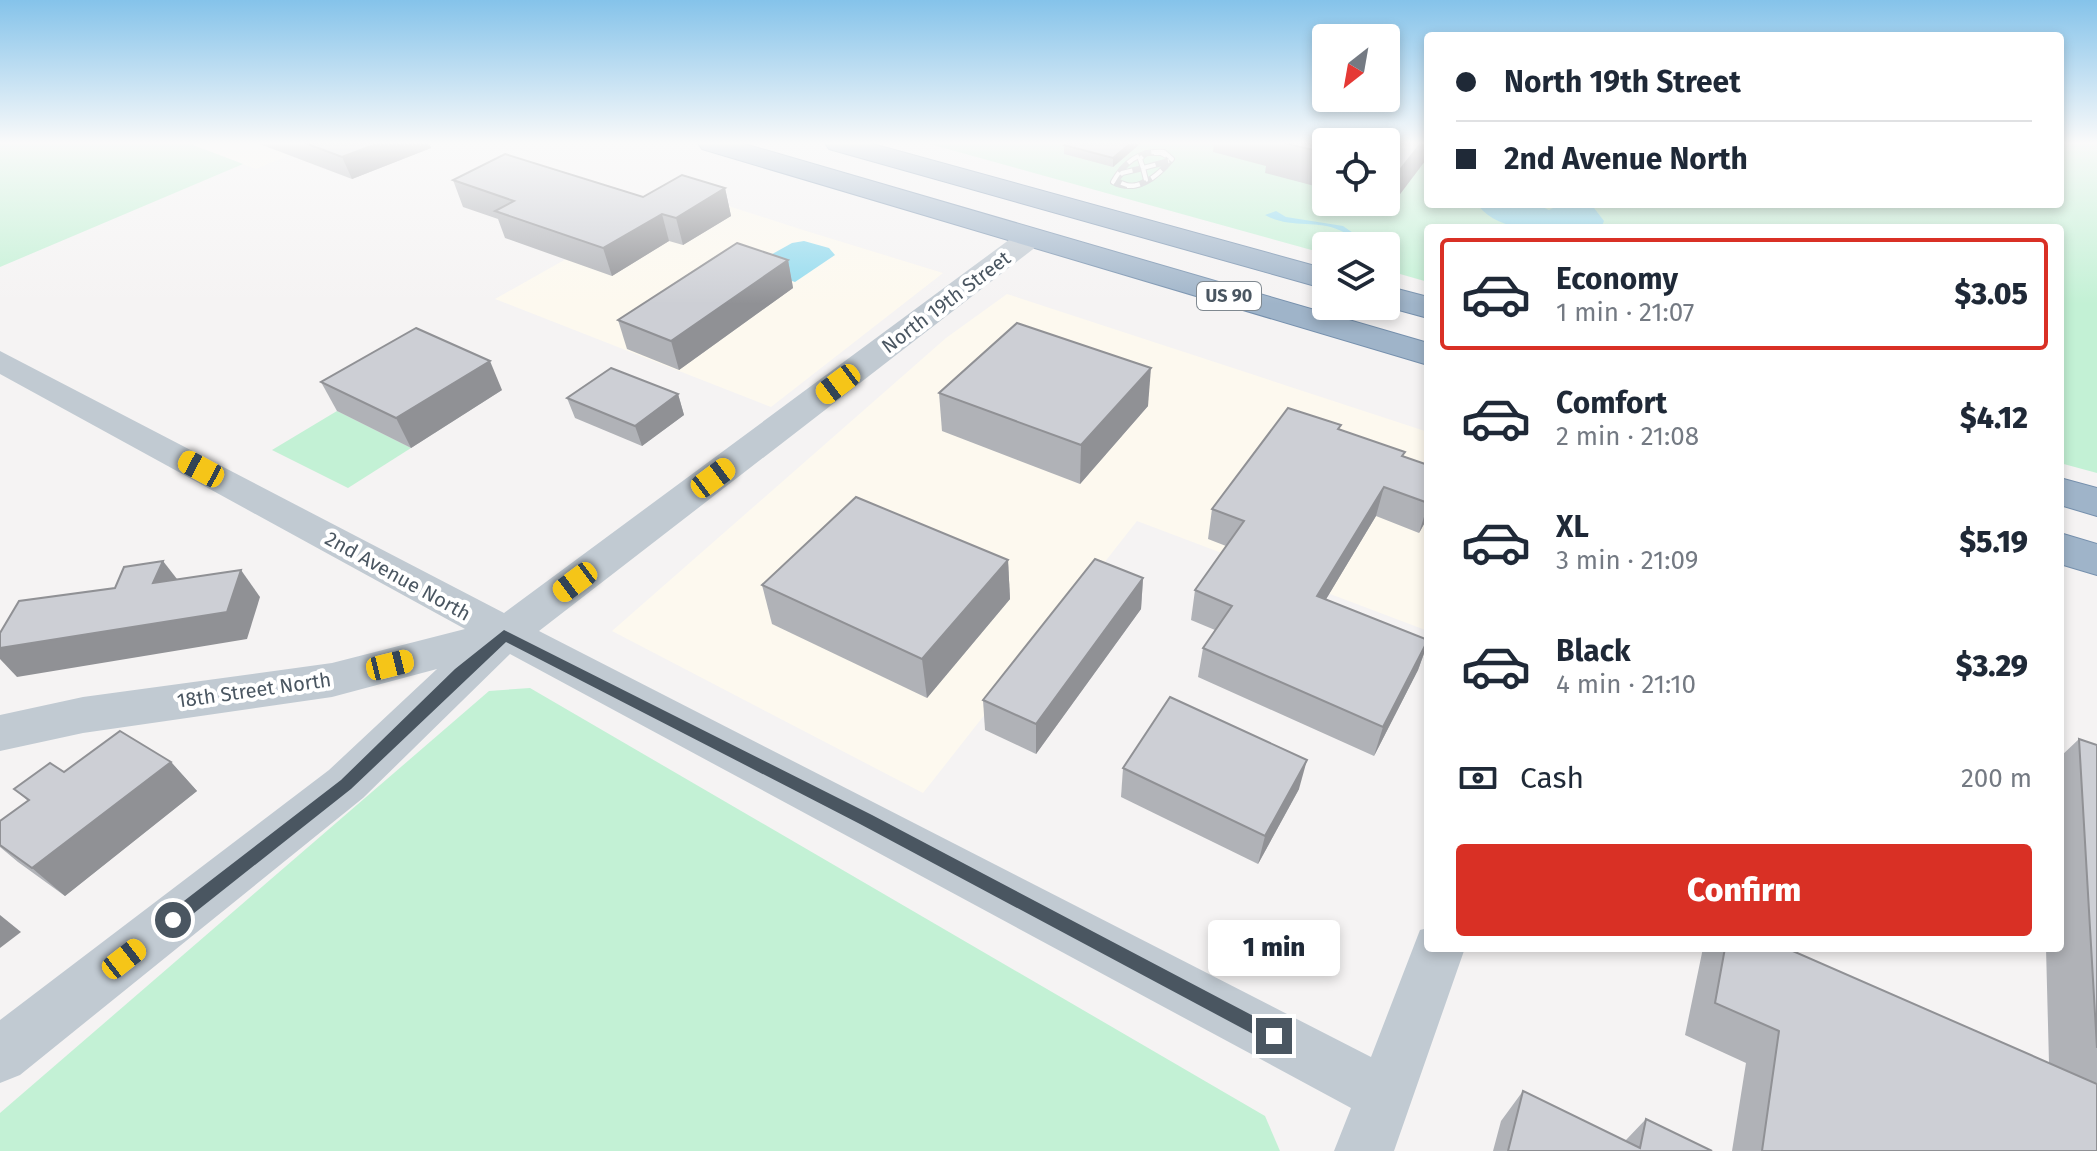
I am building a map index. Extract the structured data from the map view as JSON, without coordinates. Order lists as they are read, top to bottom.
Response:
{
  "streets": {
    "highway": ["US 90"],
    "street": ["North 19th Street", "2nd Avenue North", "18th Street North"]
  },
  "crossings": [
    ["US 90", "North 19th Street"],
    ["North 19th Street", "2nd Avenue North"],
    ["North 19th Street", "18th Street North"],
    ["2nd Avenue North", "18th Street North"]
  ],
  "north": "bottom left",
  "page": {
    "banner": ["North 19th Street", "2nd Avenue North"],
    "list": [
      {
        "name": "Economy",
        "note": "1 min · 21:07",
        "value": "$3.05"
      },
      {
        "name": "Comfort",
        "note": "2 min · 21:08",
        "value": "$4.12"
      },
      {
        "name": "XL",
        "note": "3 min · 21:09",
        "value": "$5.19"
      },
      {
        "name": "Black",
        "note": "4 min · 21:10",
        "value": "$3.29"
      }
    ],
    "pay": ["Cash", "200 m"],
    "buttons": "Confirm",
    "bubble": "1 min"
  }
}
